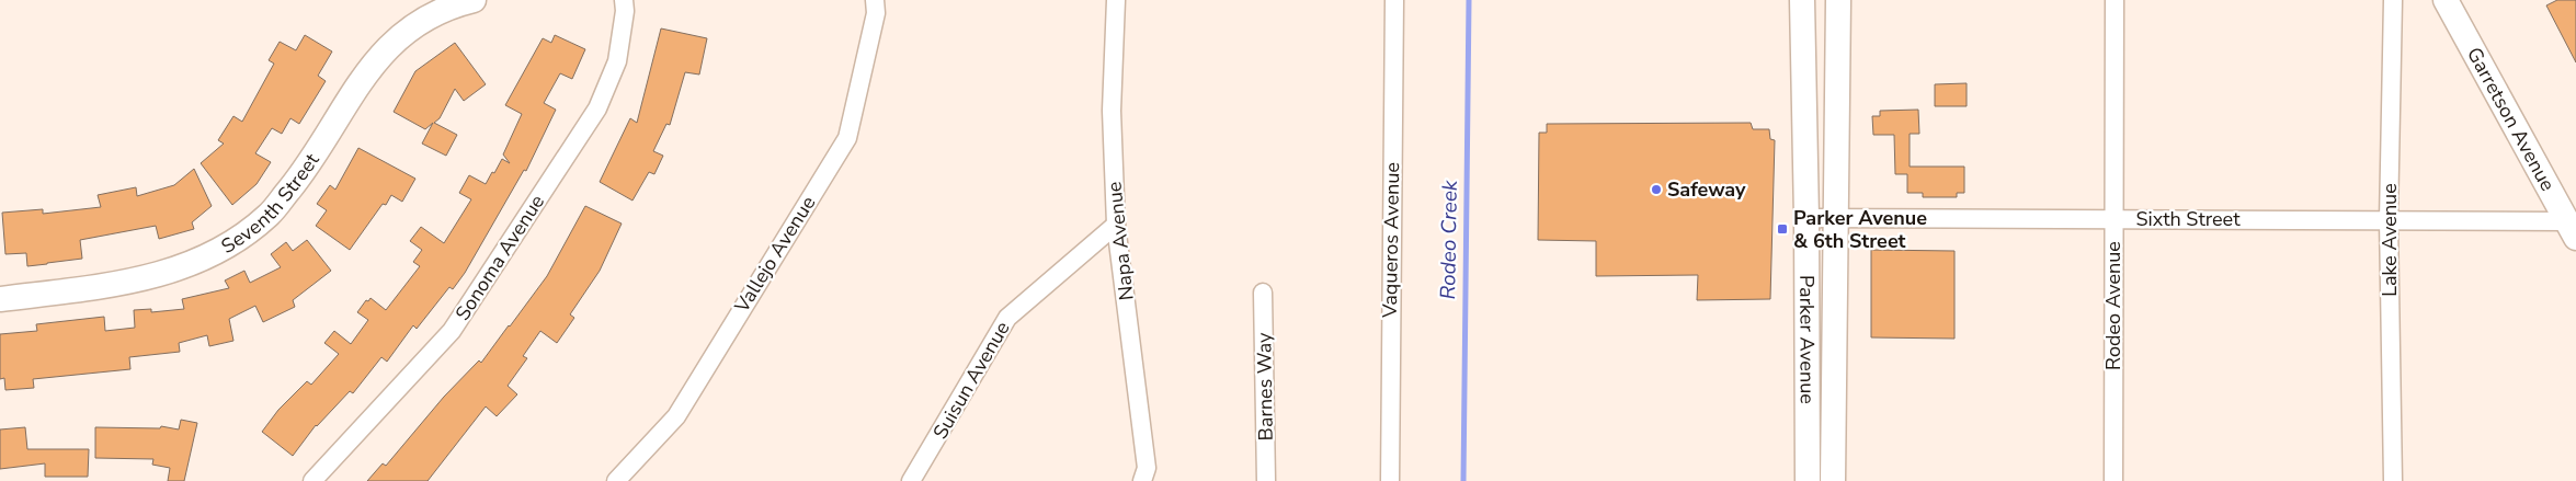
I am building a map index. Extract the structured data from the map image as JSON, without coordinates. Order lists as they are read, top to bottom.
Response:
{
  "streets": {
    "main road": ["Garretson Avenue", "Seventh Street", "Parker Avenue"],
    "street": [
      "Sixth Street",
      "Vaqueros Avenue",
      "Lake Avenue",
      "Napa Avenue",
      "Vallejo Avenue",
      "Sonoma Avenue",
      "Rodeo Avenue",
      "Suisun Avenue",
      "Barnes Way"
    ]
  },
  "crossings": [
    ["Garretson Avenue", "Sixth Street"],
    ["Sixth Street", "Lake Avenue"],
    ["Sixth Street", "Rodeo Avenue"],
    ["Sixth Street", "Parker Avenue"],
    ["Napa Avenue", "Suisun Avenue"]
  ],
  "water": ["Rodeo Creek"],
  "places": {
    "other": ["Safeway"],
    "transit": ["Parker Avenue & 6th Street"]
  }
}
